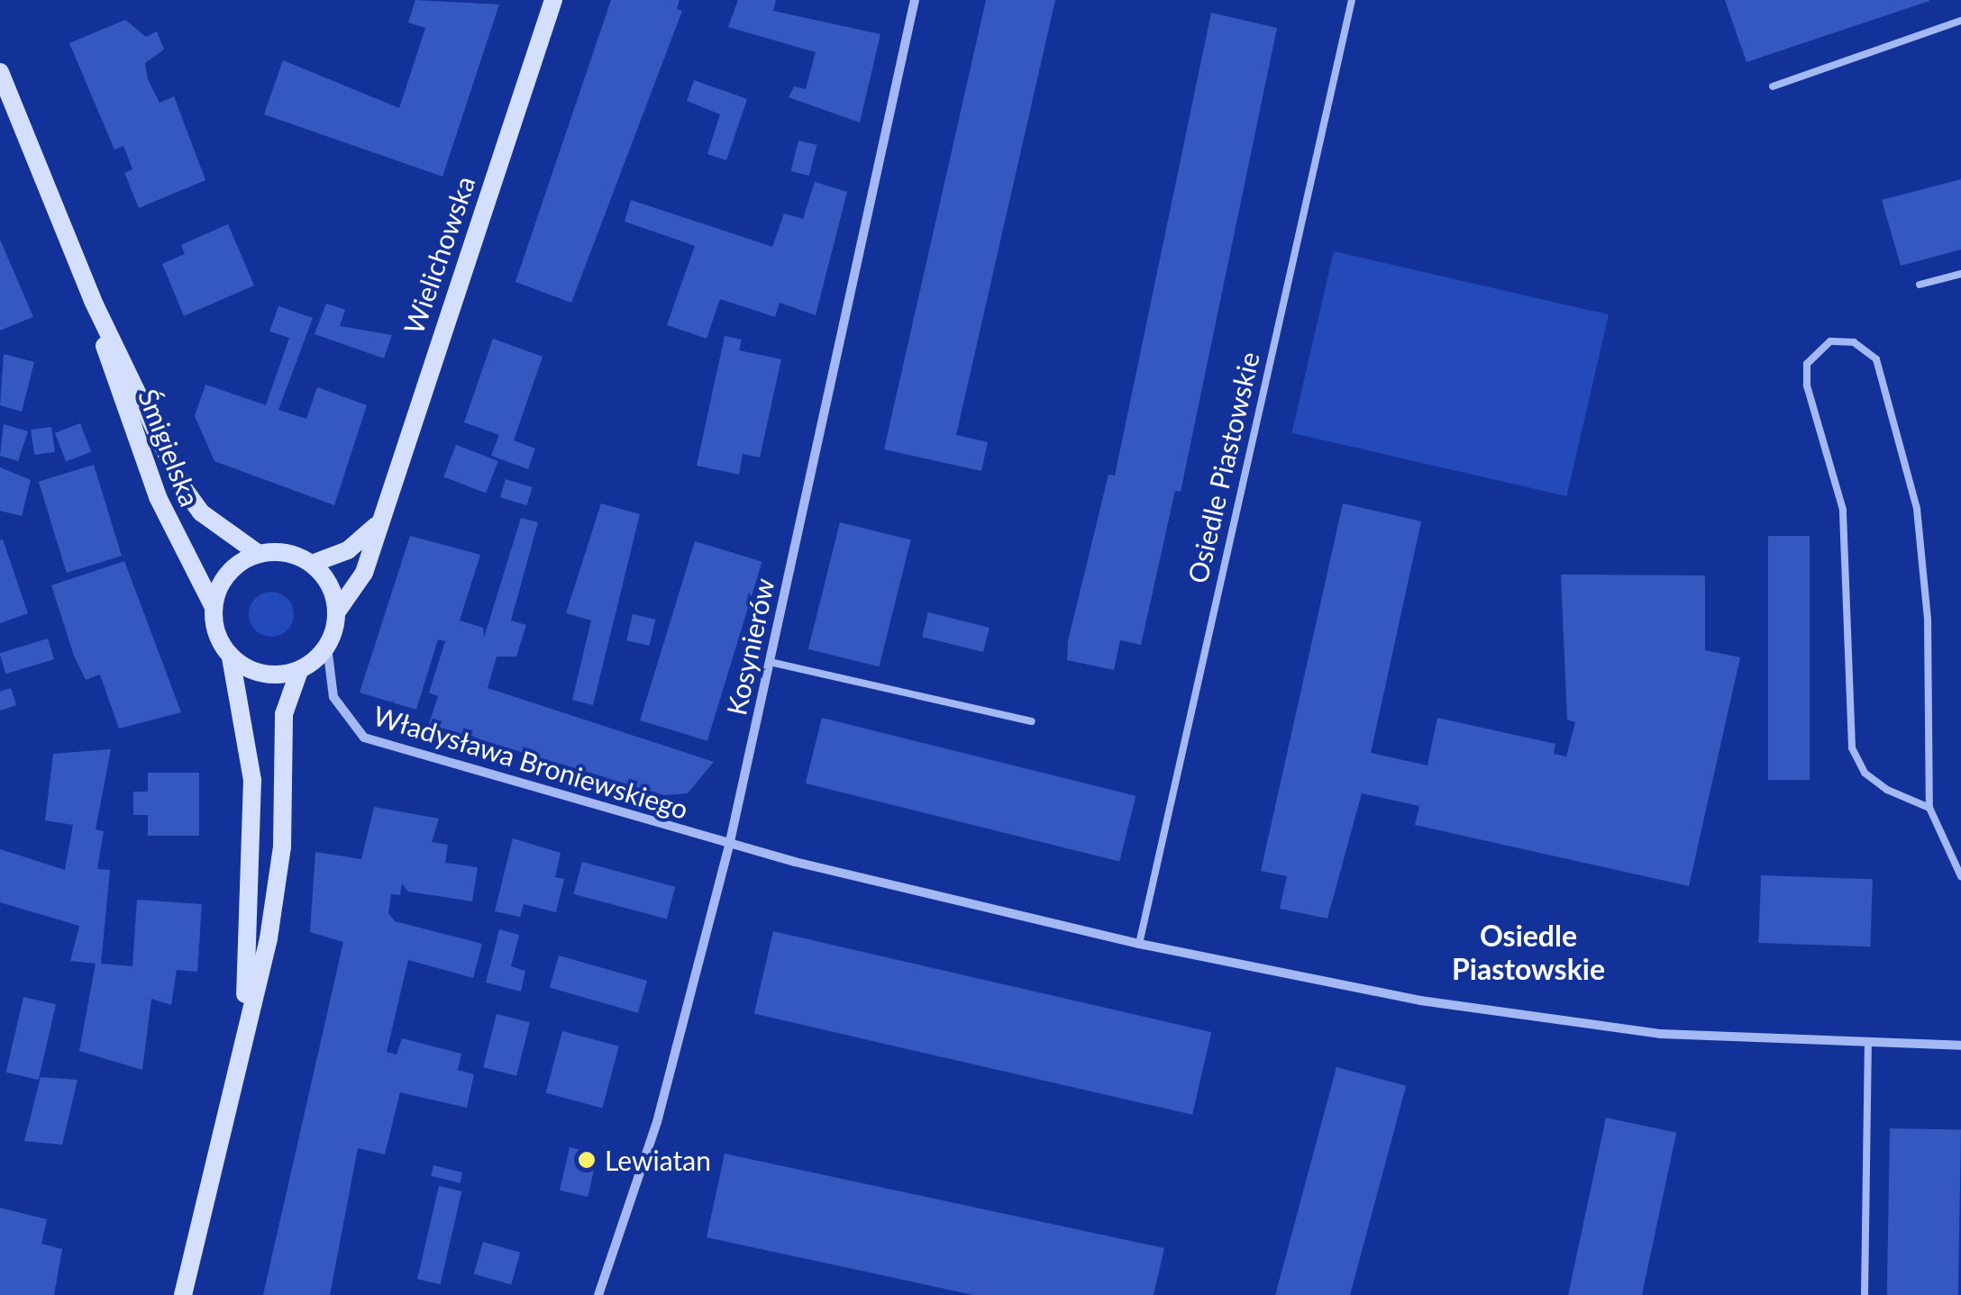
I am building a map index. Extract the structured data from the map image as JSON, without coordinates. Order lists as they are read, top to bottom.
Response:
{
  "streets": {
    "street": [
      "Wielichowska",
      "Śmigielska",
      "Kosynierów",
      "Władysława Broniewskiego"
    ],
    "lane": ["Osiedle Piastowskie"]
  },
  "crossings": [
    ["Wielichowska", "Śmigielska"],
    ["Wielichowska", "Władysława Broniewskiego"],
    ["Śmigielska", "Władysława Broniewskiego"],
    ["Kosynierów", "Władysława Broniewskiego"]
  ],
  "districts": ["Osiedle Piastowskie"],
  "places": ["Lewiatan"]
}
